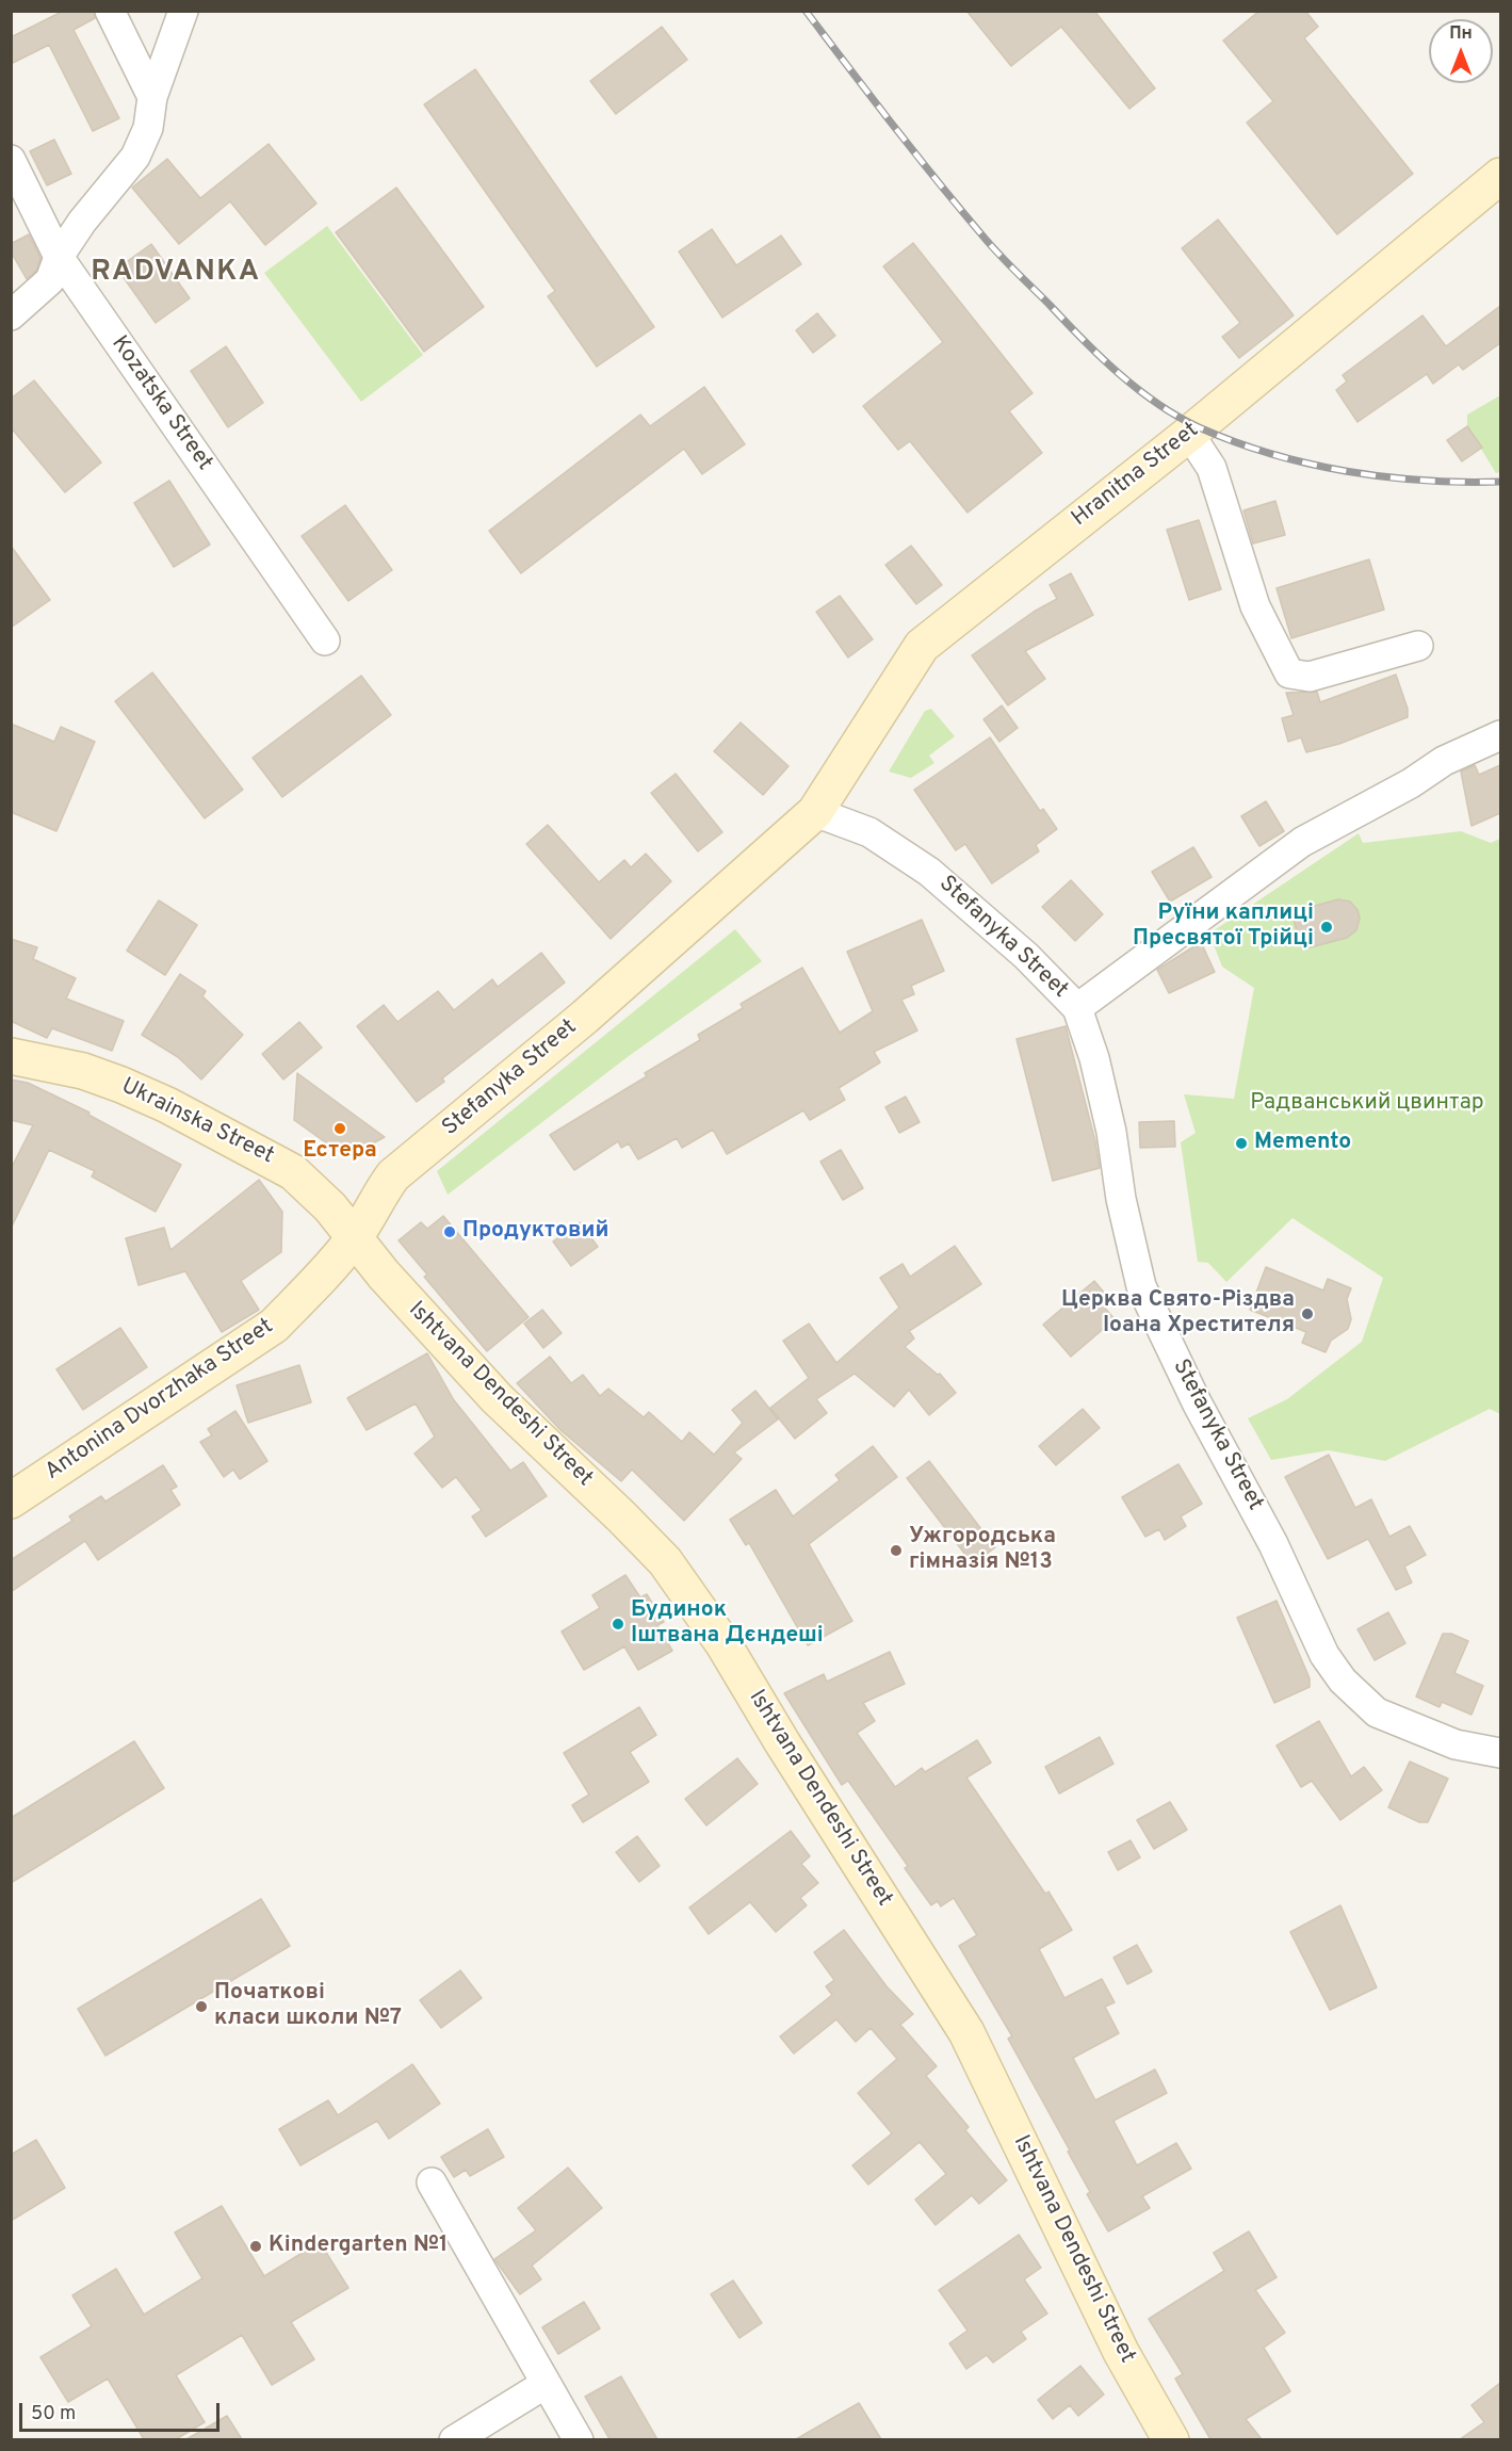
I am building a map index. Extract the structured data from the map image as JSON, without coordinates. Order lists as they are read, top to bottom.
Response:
{
  "streets": {
    "street": [
      "Kozatska Street",
      "Hranitna Street",
      "Stefanyka Street",
      "Ukrainska Street",
      "Ishtvana Dendeshi Street",
      "Antonina Dvorzhaka Street"
    ]
  },
  "crossings": [
    ["Hranitna Street", "Stefanyka Street"],
    ["Stefanyka Street", "Ukrainska Street"],
    ["Stefanyka Street", "Ishtvana Dendeshi Street"],
    ["Stefanyka Street", "Antonina Dvorzhaka Street"],
    ["Ukrainska Street", "Ishtvana Dendeshi Street"],
    ["Ukrainska Street", "Antonina Dvorzhaka Street"],
    ["Ishtvana Dendeshi Street", "Antonina Dvorzhaka Street"]
  ],
  "districts": ["RADVANKA"],
  "parks": ["Радванський цвинтар"],
  "places": [
    "Руїни каплиці Пресвятої Трійці",
    "Естера",
    "Memento",
    "Продуктовий",
    "Церква Свято-Різдва Іоана Хрестителя",
    "Ужгородська гімназія №13",
    "Будинок Іштвана Дєндеші",
    "Початкові класи школи №7",
    "Kindergarten №1"
  ],
  "scale_bar": "50 m",
  "north": "top"
}
